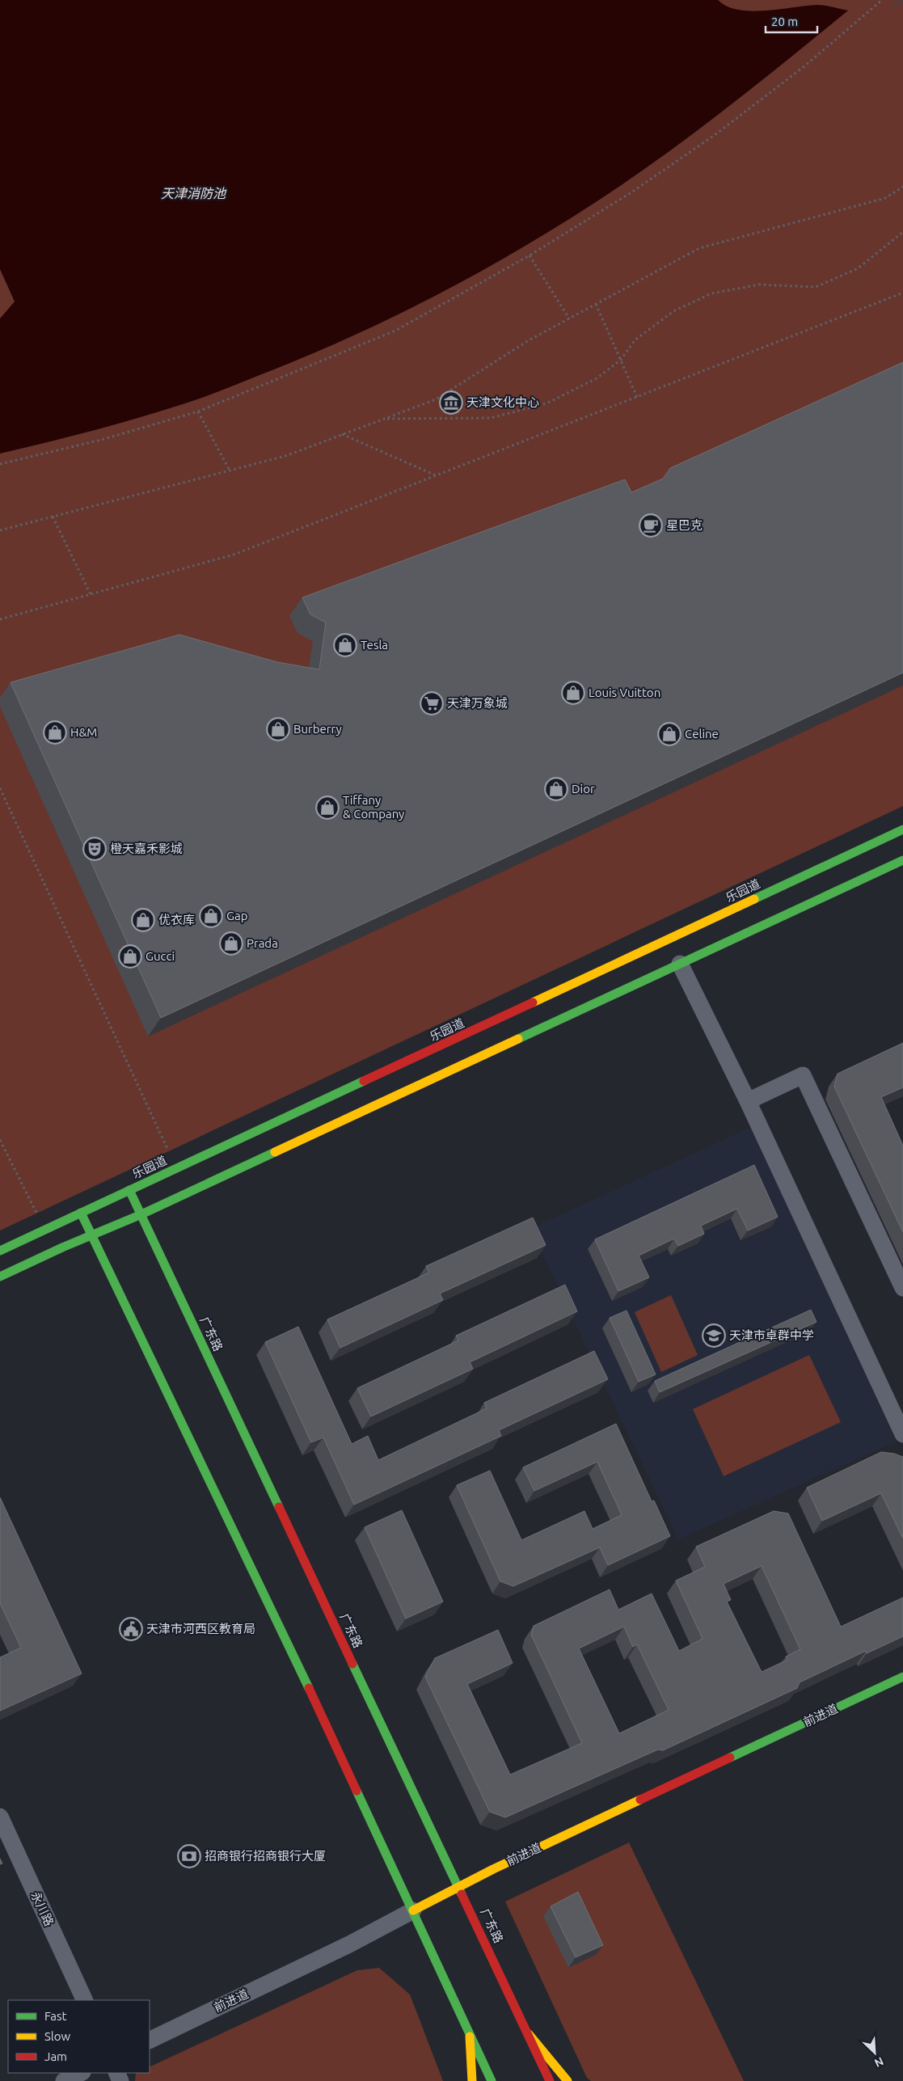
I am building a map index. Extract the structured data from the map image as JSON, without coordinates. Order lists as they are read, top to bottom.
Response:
{
  "streets": {
    "main road": ["乐园道", "广东路", "前进道"],
    "street": ["永川路"]
  },
  "crossings": [
    ["乐园道", "广东路"],
    ["广东路", "前进道"]
  ],
  "water": ["天津消防池"],
  "places": {
    "museum": ["天津文化中心"],
    "cafe": ["星巴克"],
    "shop": [
      "Tesla",
      "Louis Vuitton",
      "Burberry",
      "H&M",
      "Celine",
      "Dior",
      "Tiffany & Company",
      "Gap",
      "优衣库",
      "Prada",
      "Gucci"
    ],
    "supermarket": ["天津万象城"],
    "theatre": ["橙天嘉禾影城"],
    "school or university": ["天津市卓群中学"],
    "public building": ["天津市河西区教育局"],
    "bank": ["招商银行招商银行大厦"]
  },
  "legend": ["Fast", "Slow", "Jam"],
  "scale_bar": "20 m",
  "north": "bottom right"
}
